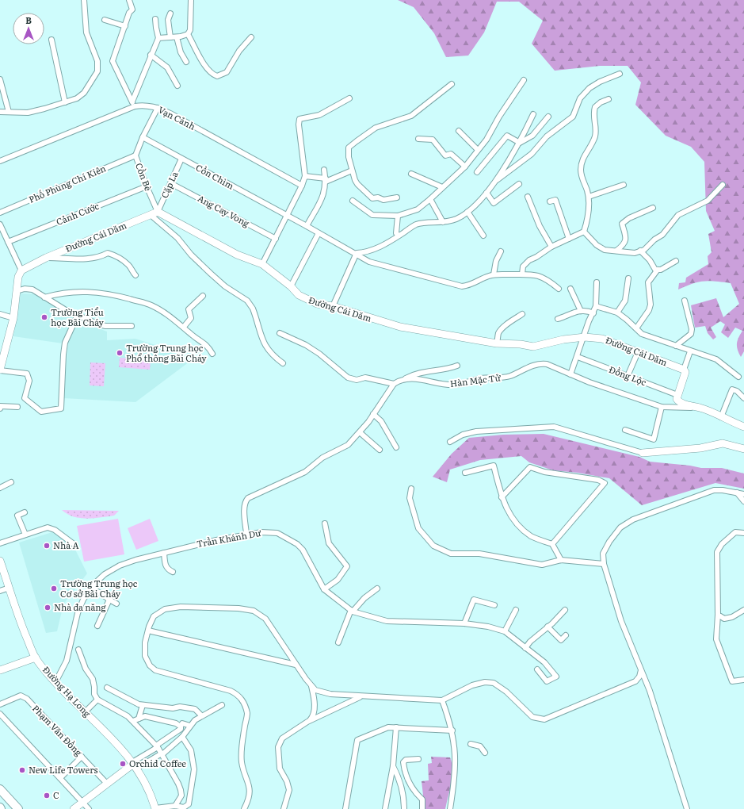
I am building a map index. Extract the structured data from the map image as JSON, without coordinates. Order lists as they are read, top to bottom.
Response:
{
  "streets": {
    "street": [
      "Vạn Cảnh",
      "Cồn Bè",
      "Cồn Chìm",
      "Phố Phùng Chí Kiên",
      "Cặp La",
      "Ang Cay Vong",
      "Cảnh Cước",
      "Đường Cái Dăm",
      "Đồng Lộc",
      "Hàn Mặc Tử",
      "Trần Khánh Dư",
      "Đường Hạ Long",
      "Phạm Văn Đồng"
    ]
  },
  "crossings": [
    ["Vạn Cảnh", "Cồn Bè"],
    ["Cồn Bè", "Cồn Chìm"],
    ["Cồn Bè", "Phố Phùng Chí Kiên"],
    ["Cồn Bè", "Cặp La"],
    ["Cồn Bè", "Cảnh Cước"],
    ["Cồn Bè", "Đường Cái Dăm"],
    ["Cồn Chìm", "Cặp La"],
    ["Cặp La", "Ang Cay Vong"],
    ["Cặp La", "Đường Cái Dăm"],
    ["Trần Khánh Dư", "Đường Hạ Long"]
  ],
  "places": [
    "Trường Tiểu học Bãi Cháy",
    "Trường Trung học Phổ thông Bãi Cháy",
    "Nhà A",
    "Trường Trung học Cơ sở Bãi Cháy",
    "Nhà đa năng",
    "Orchid Coffee",
    "New Life Towers",
    "C"
  ],
  "north": "top"
}
